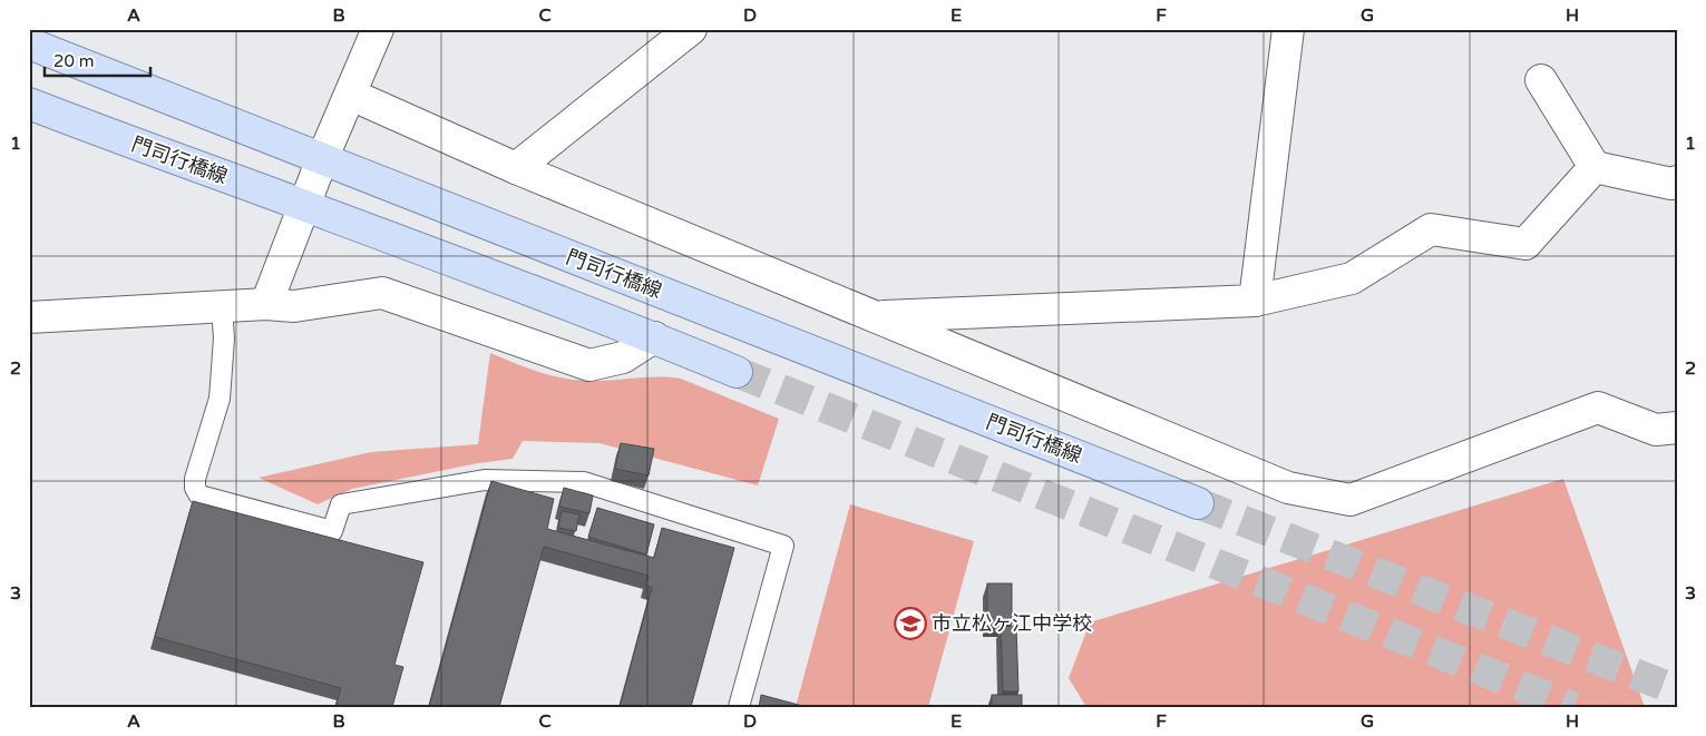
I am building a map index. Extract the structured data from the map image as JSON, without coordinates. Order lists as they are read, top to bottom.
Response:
{
  "streets": {
    "main road": ["門司行橋線"]
  },
  "places": {
    "school or university": ["市立松ヶ江中学校"]
  },
  "scale_bar": "20 m",
  "grid": {
    "columns": [
      "A",
      "B",
      "C",
      "D",
      "E",
      "F",
      "G",
      "H"
    ],
    "rows": ["1", "2", "3"]
  }
}
